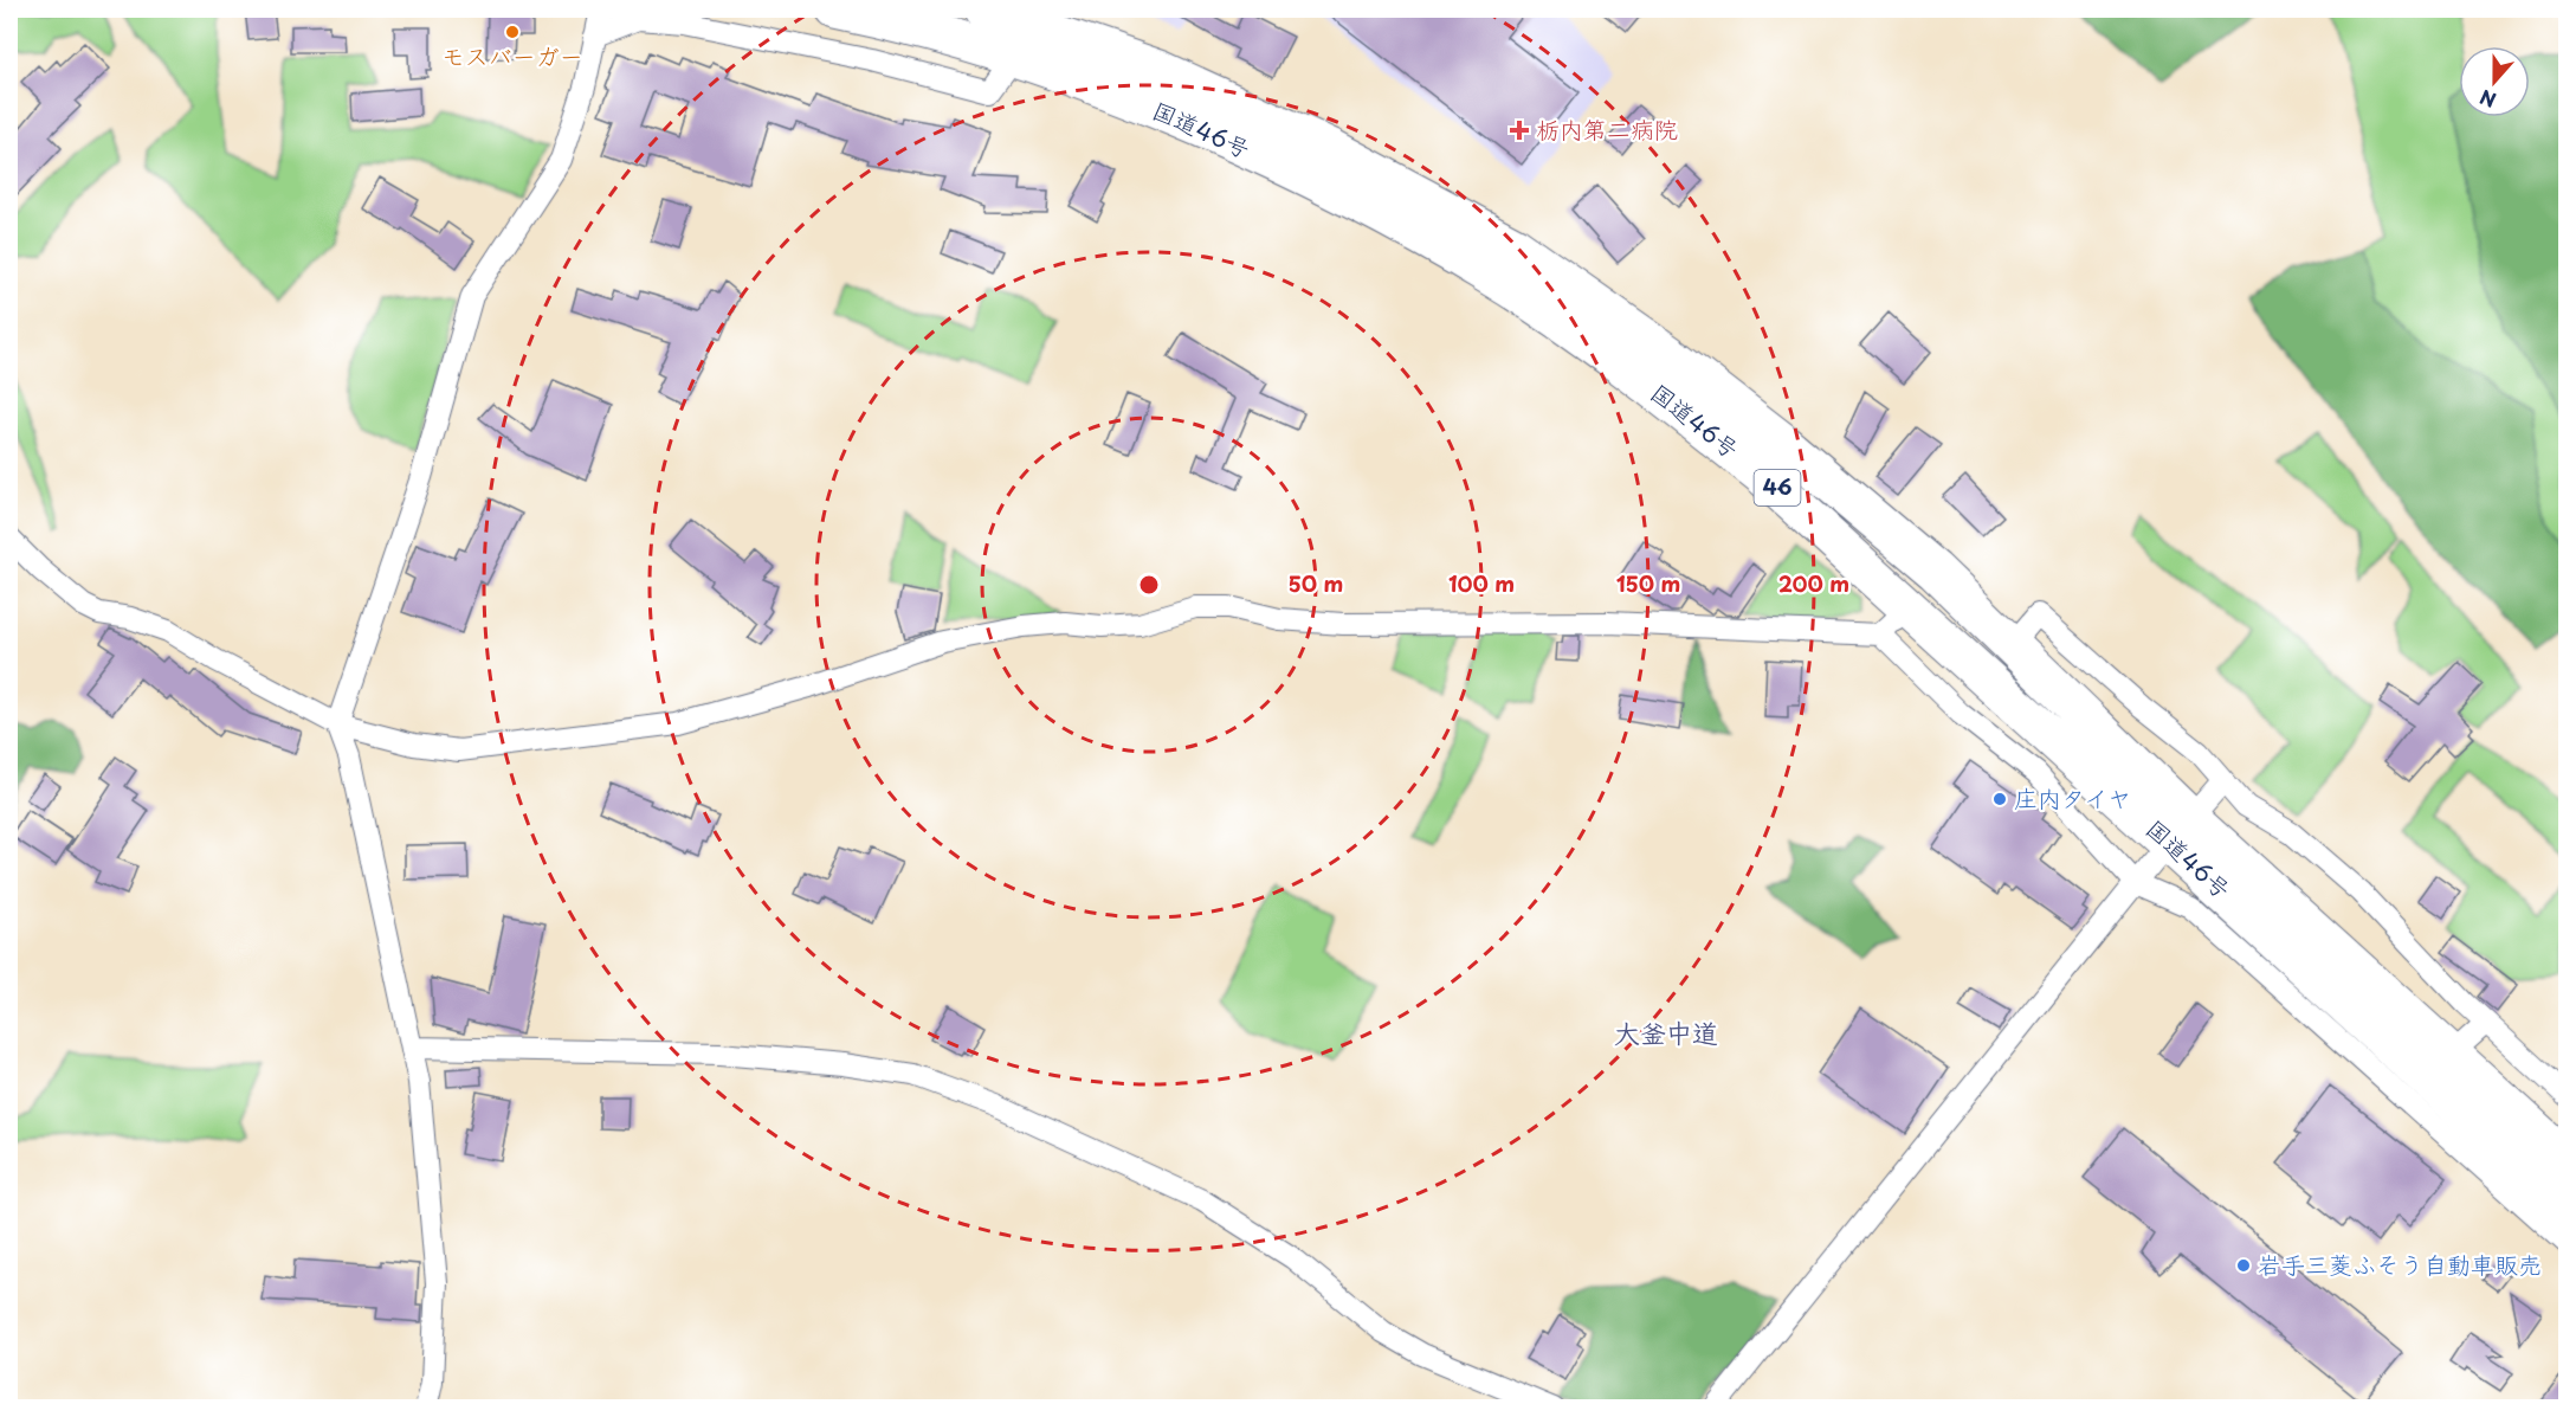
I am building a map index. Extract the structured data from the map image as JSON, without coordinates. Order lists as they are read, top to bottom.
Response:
{
  "streets": {
    "highway": ["国道46号", "46"]
  },
  "districts": ["大釜中道"],
  "places": {
    "other": ["モスバーガー", "庄内タイヤ", "岩手三菱ふそう自動車販売"],
    "health": ["栃内第二病院"]
  },
  "north": "bottom",
  "rings": [
    "50 m",
    "100 m",
    "150 m",
    "200 m"
  ]
}
